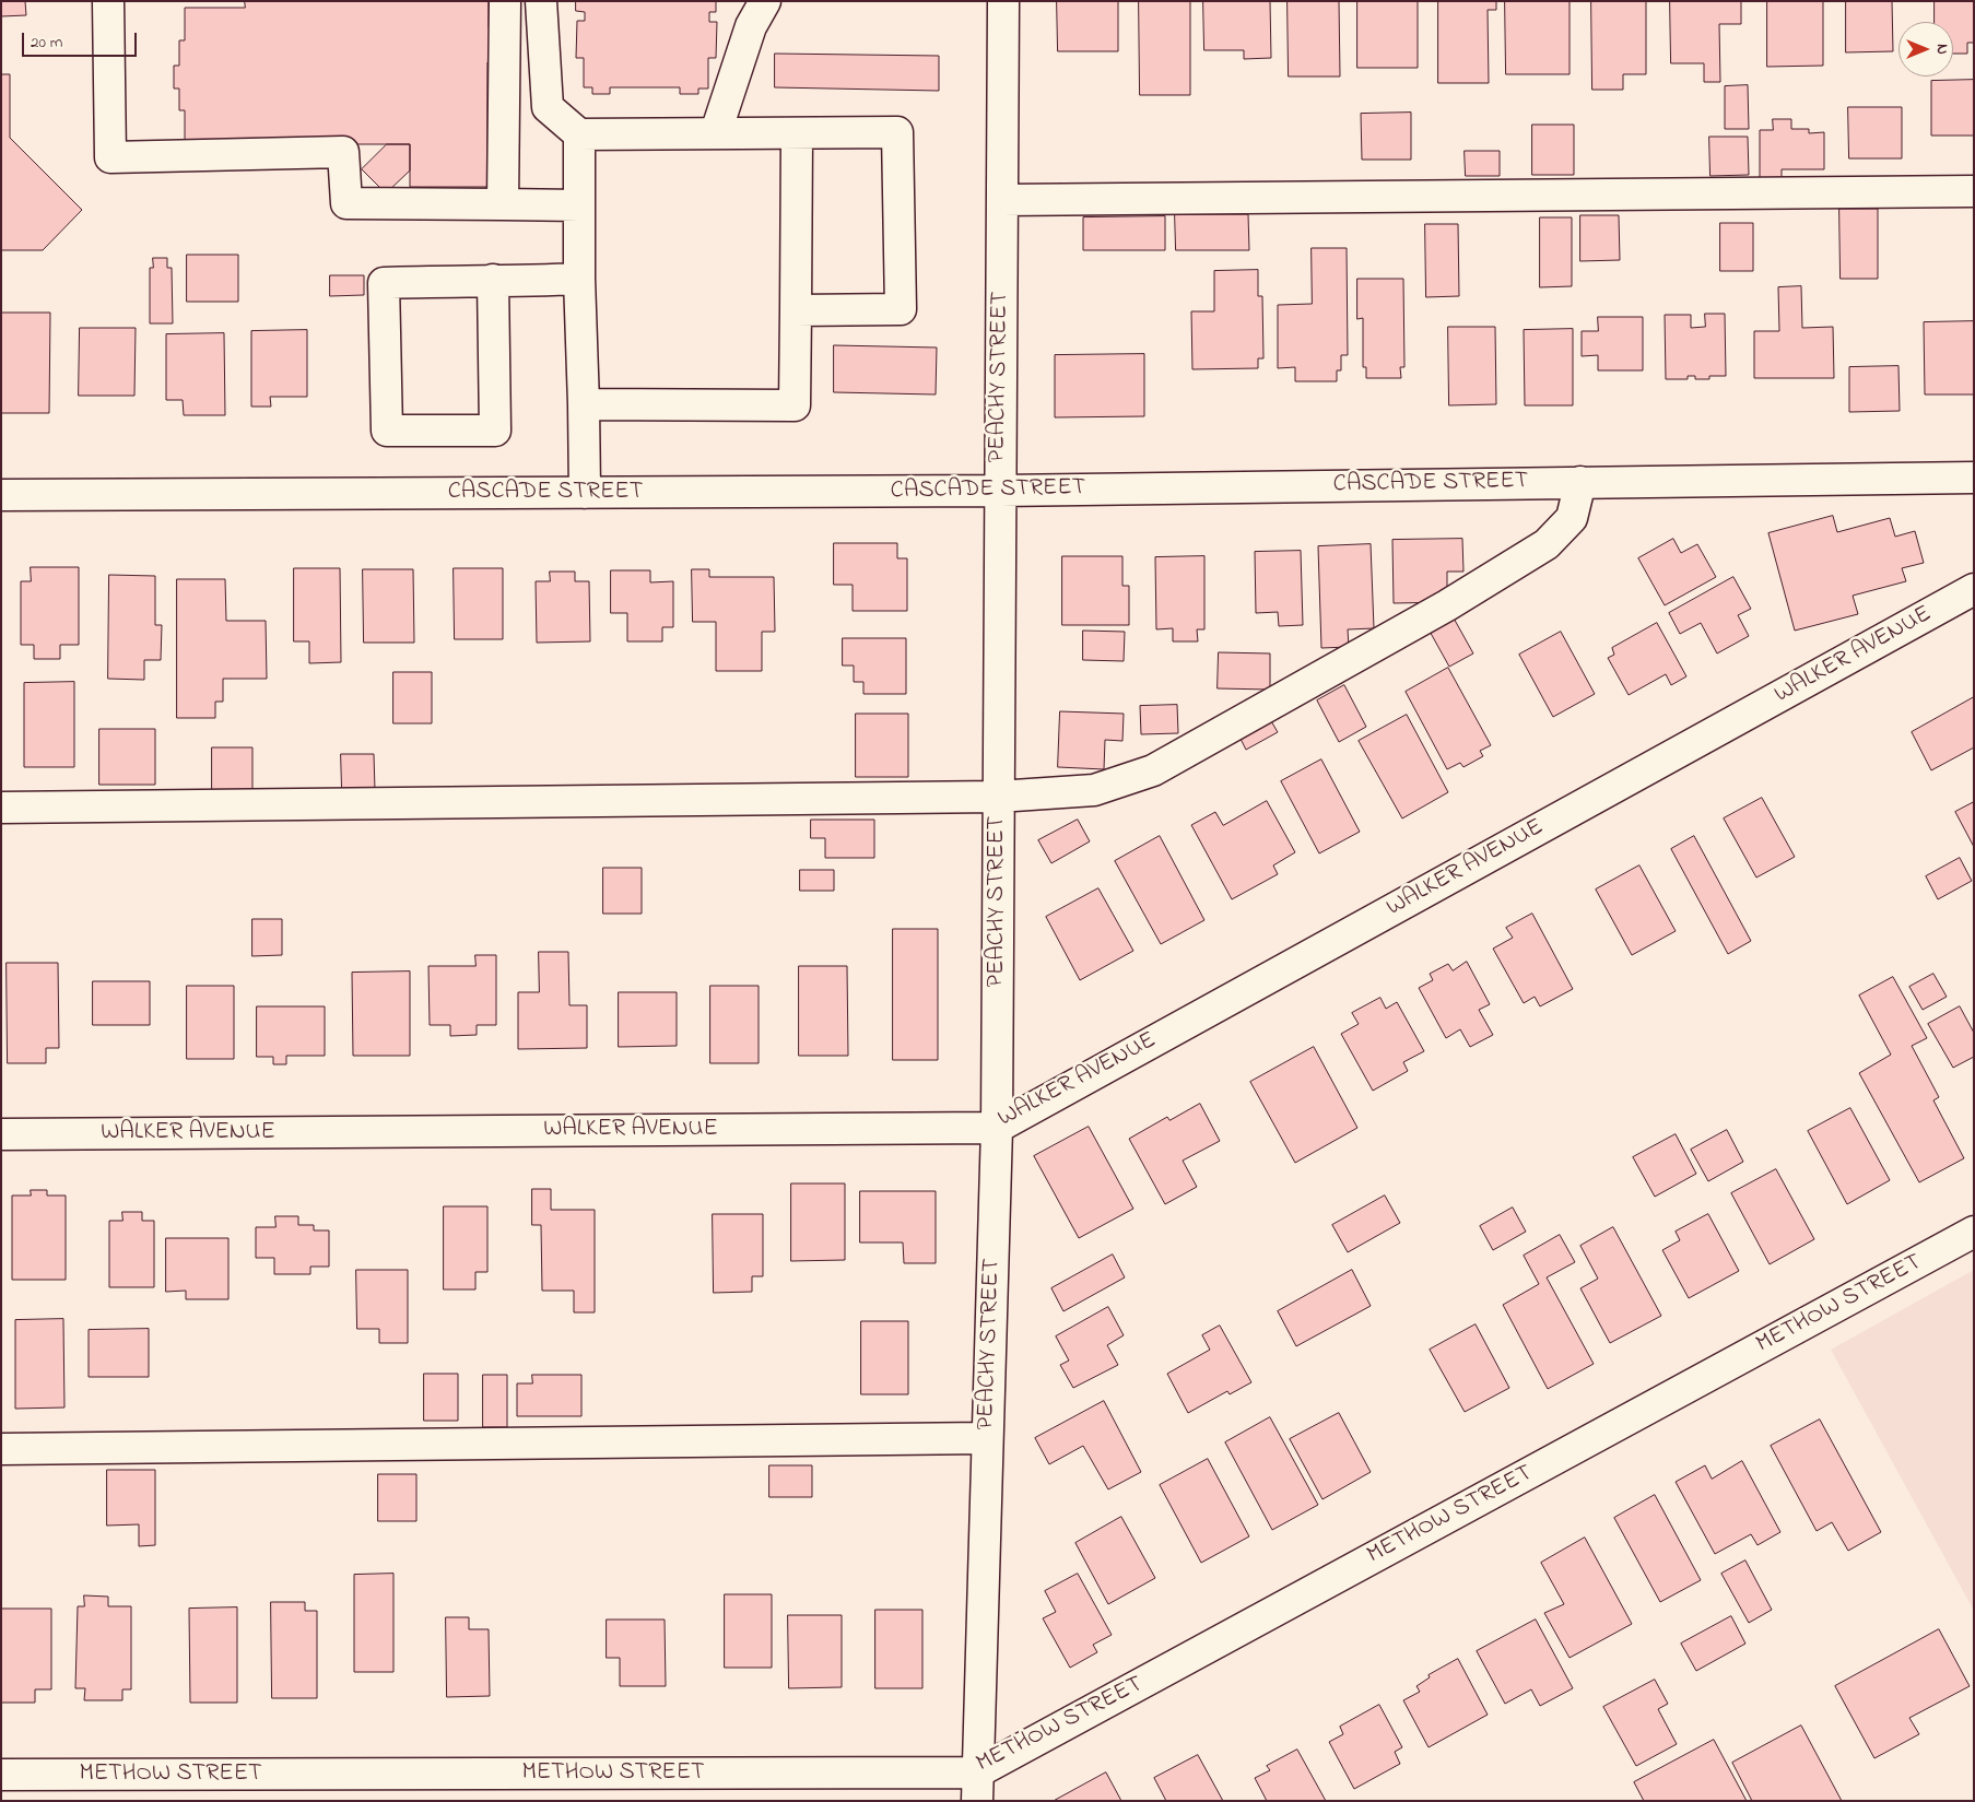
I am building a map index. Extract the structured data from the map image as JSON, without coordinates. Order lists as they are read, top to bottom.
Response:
{
  "streets": {
    "street": [
      "PEACHY STREET",
      "CASCADE STREET",
      "WALKER AVENUE",
      "METHOW STREET"
    ]
  },
  "crossings": [
    ["PEACHY STREET", "CASCADE STREET"],
    ["PEACHY STREET", "WALKER AVENUE"],
    ["PEACHY STREET", "METHOW STREET"]
  ],
  "scale_bar": "20 m",
  "north": "right"
}
